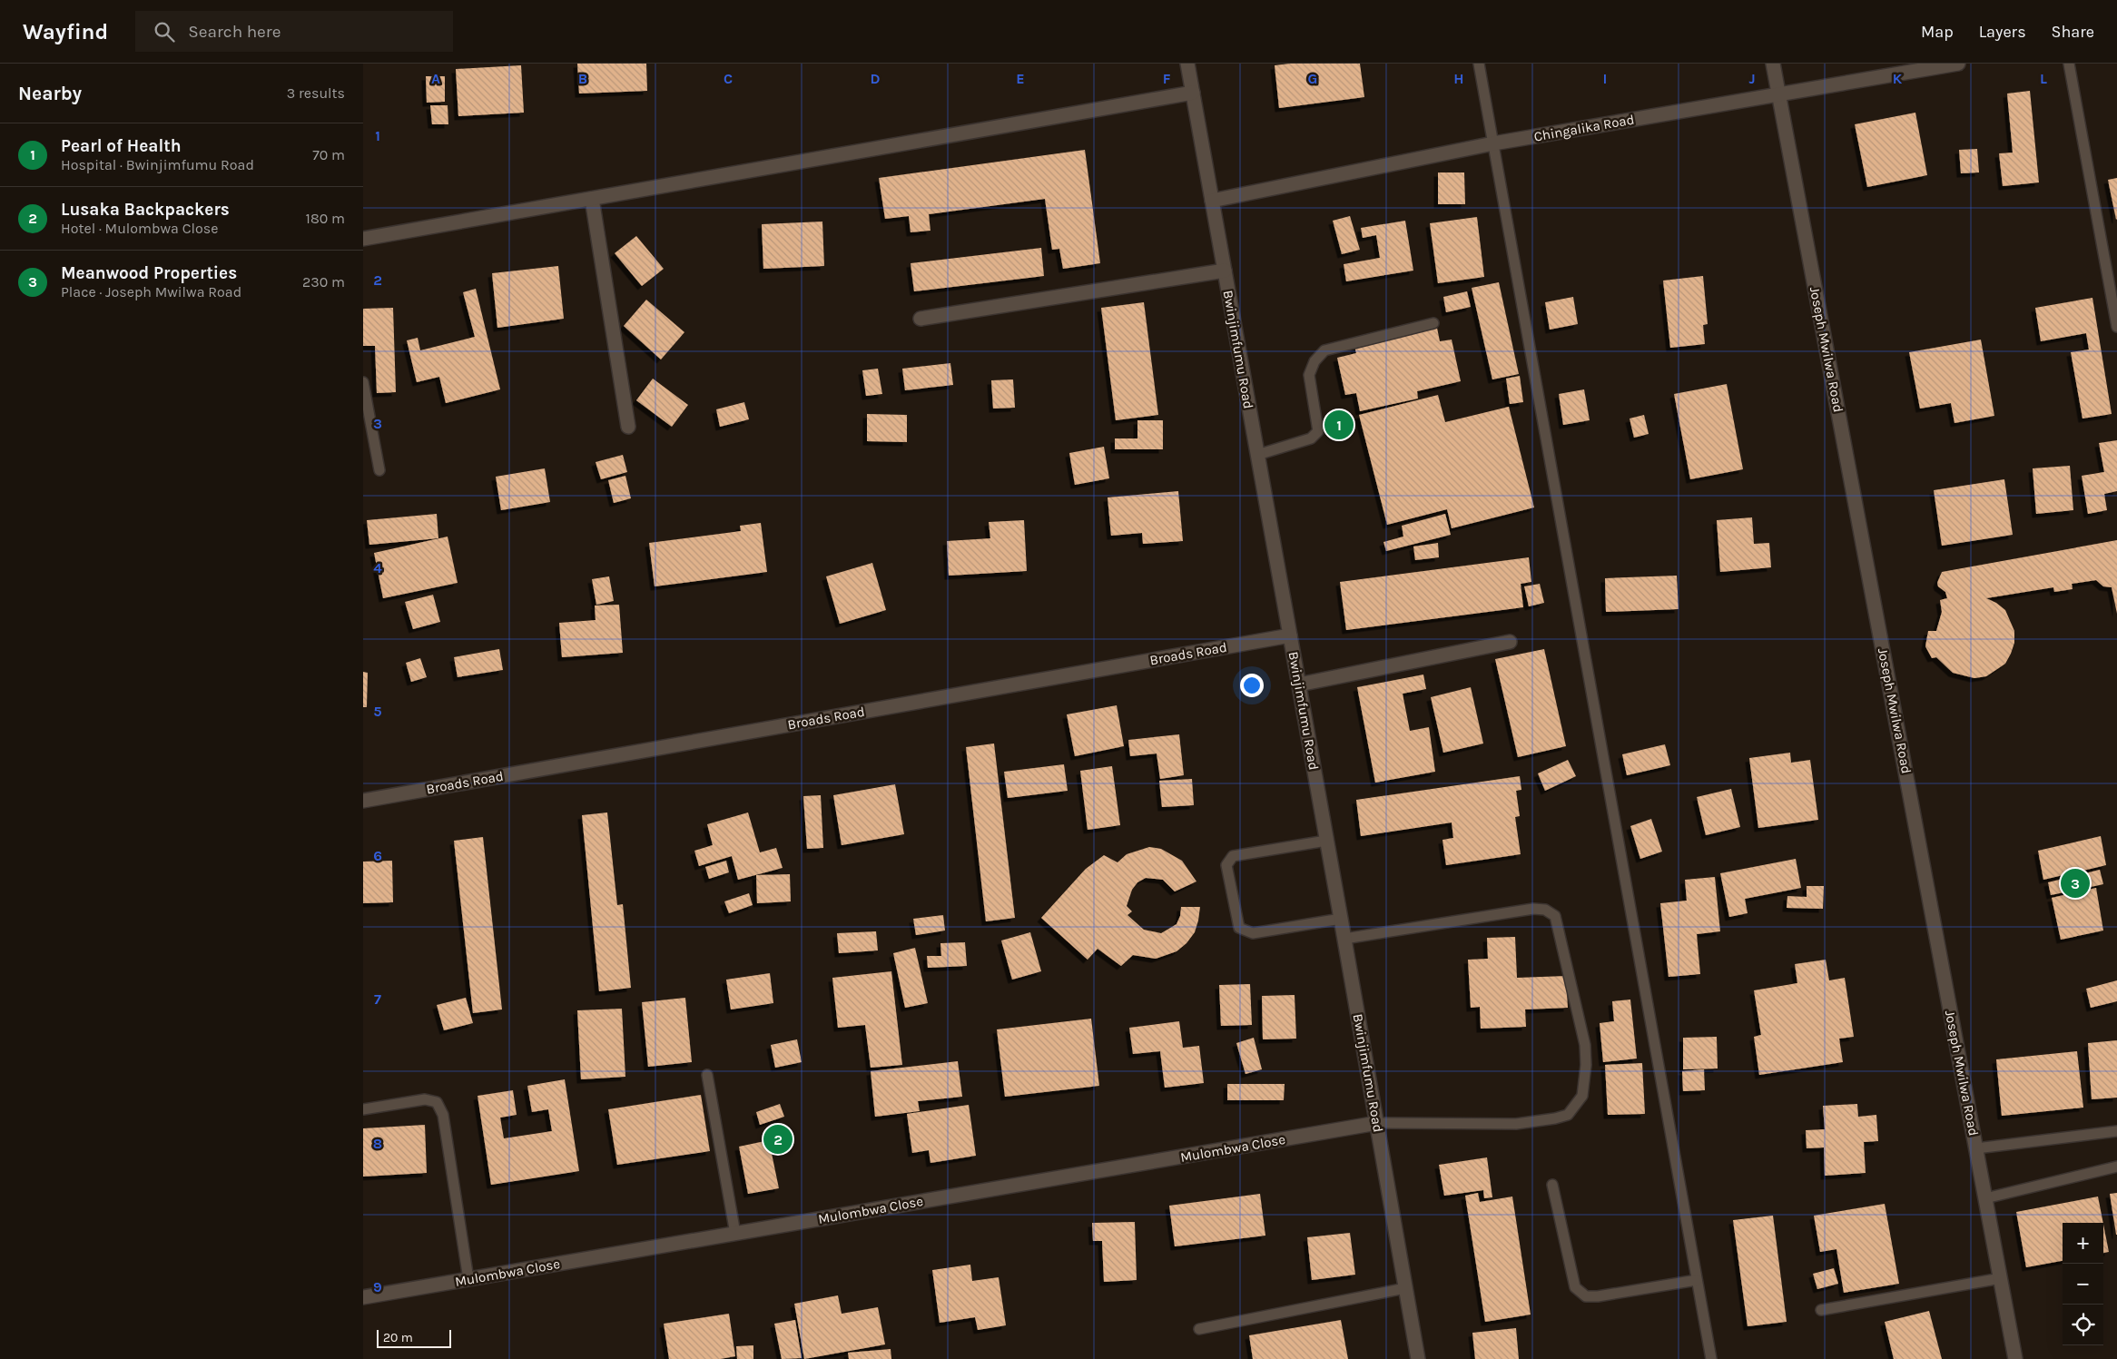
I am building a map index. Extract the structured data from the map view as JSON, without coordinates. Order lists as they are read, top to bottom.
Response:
{
  "streets": {
    "street": [
      "Chingalika Road",
      "Bwinjimfumu Road",
      "Joseph Mwilwa Road",
      "Broads Road",
      "Mulombwa Close"
    ]
  },
  "crossings": [
    ["Chingalika Road", "Bwinjimfumu Road"],
    ["Chingalika Road", "Joseph Mwilwa Road"],
    ["Bwinjimfumu Road", "Broads Road"],
    ["Bwinjimfumu Road", "Mulombwa Close"]
  ],
  "scale_bar": "20 m",
  "page": {
    "header": "Wayfind",
    "search": "Search here",
    "nav": ["Map", "Layers", "Share"],
    "heading": ["Nearby", "3 results"],
    "list": [
      {
        "mark": "1",
        "name": "Pearl of Health",
        "note": "Hospital · Bwinjimfumu Road",
        "value": "70 m"
      },
      {
        "mark": "2",
        "name": "Lusaka Backpackers",
        "note": "Hotel · Mulombwa Close",
        "value": "180 m"
      },
      {
        "mark": "3",
        "name": "Meanwood Properties",
        "note": "Place · Joseph Mwilwa Road",
        "value": "230 m"
      }
    ],
    "pins": ["1", "3", "2"],
    "map_buttons": ["+", "−"],
    "scale": "20 m"
  },
  "grid": {
    "columns": [
      "A",
      "B",
      "C",
      "D",
      "E",
      "F",
      "G",
      "H",
      "I",
      "J",
      "K",
      "L"
    ],
    "rows": [
      "1",
      "2",
      "3",
      "4",
      "5",
      "6",
      "7",
      "8",
      "9"
    ]
  }
}
